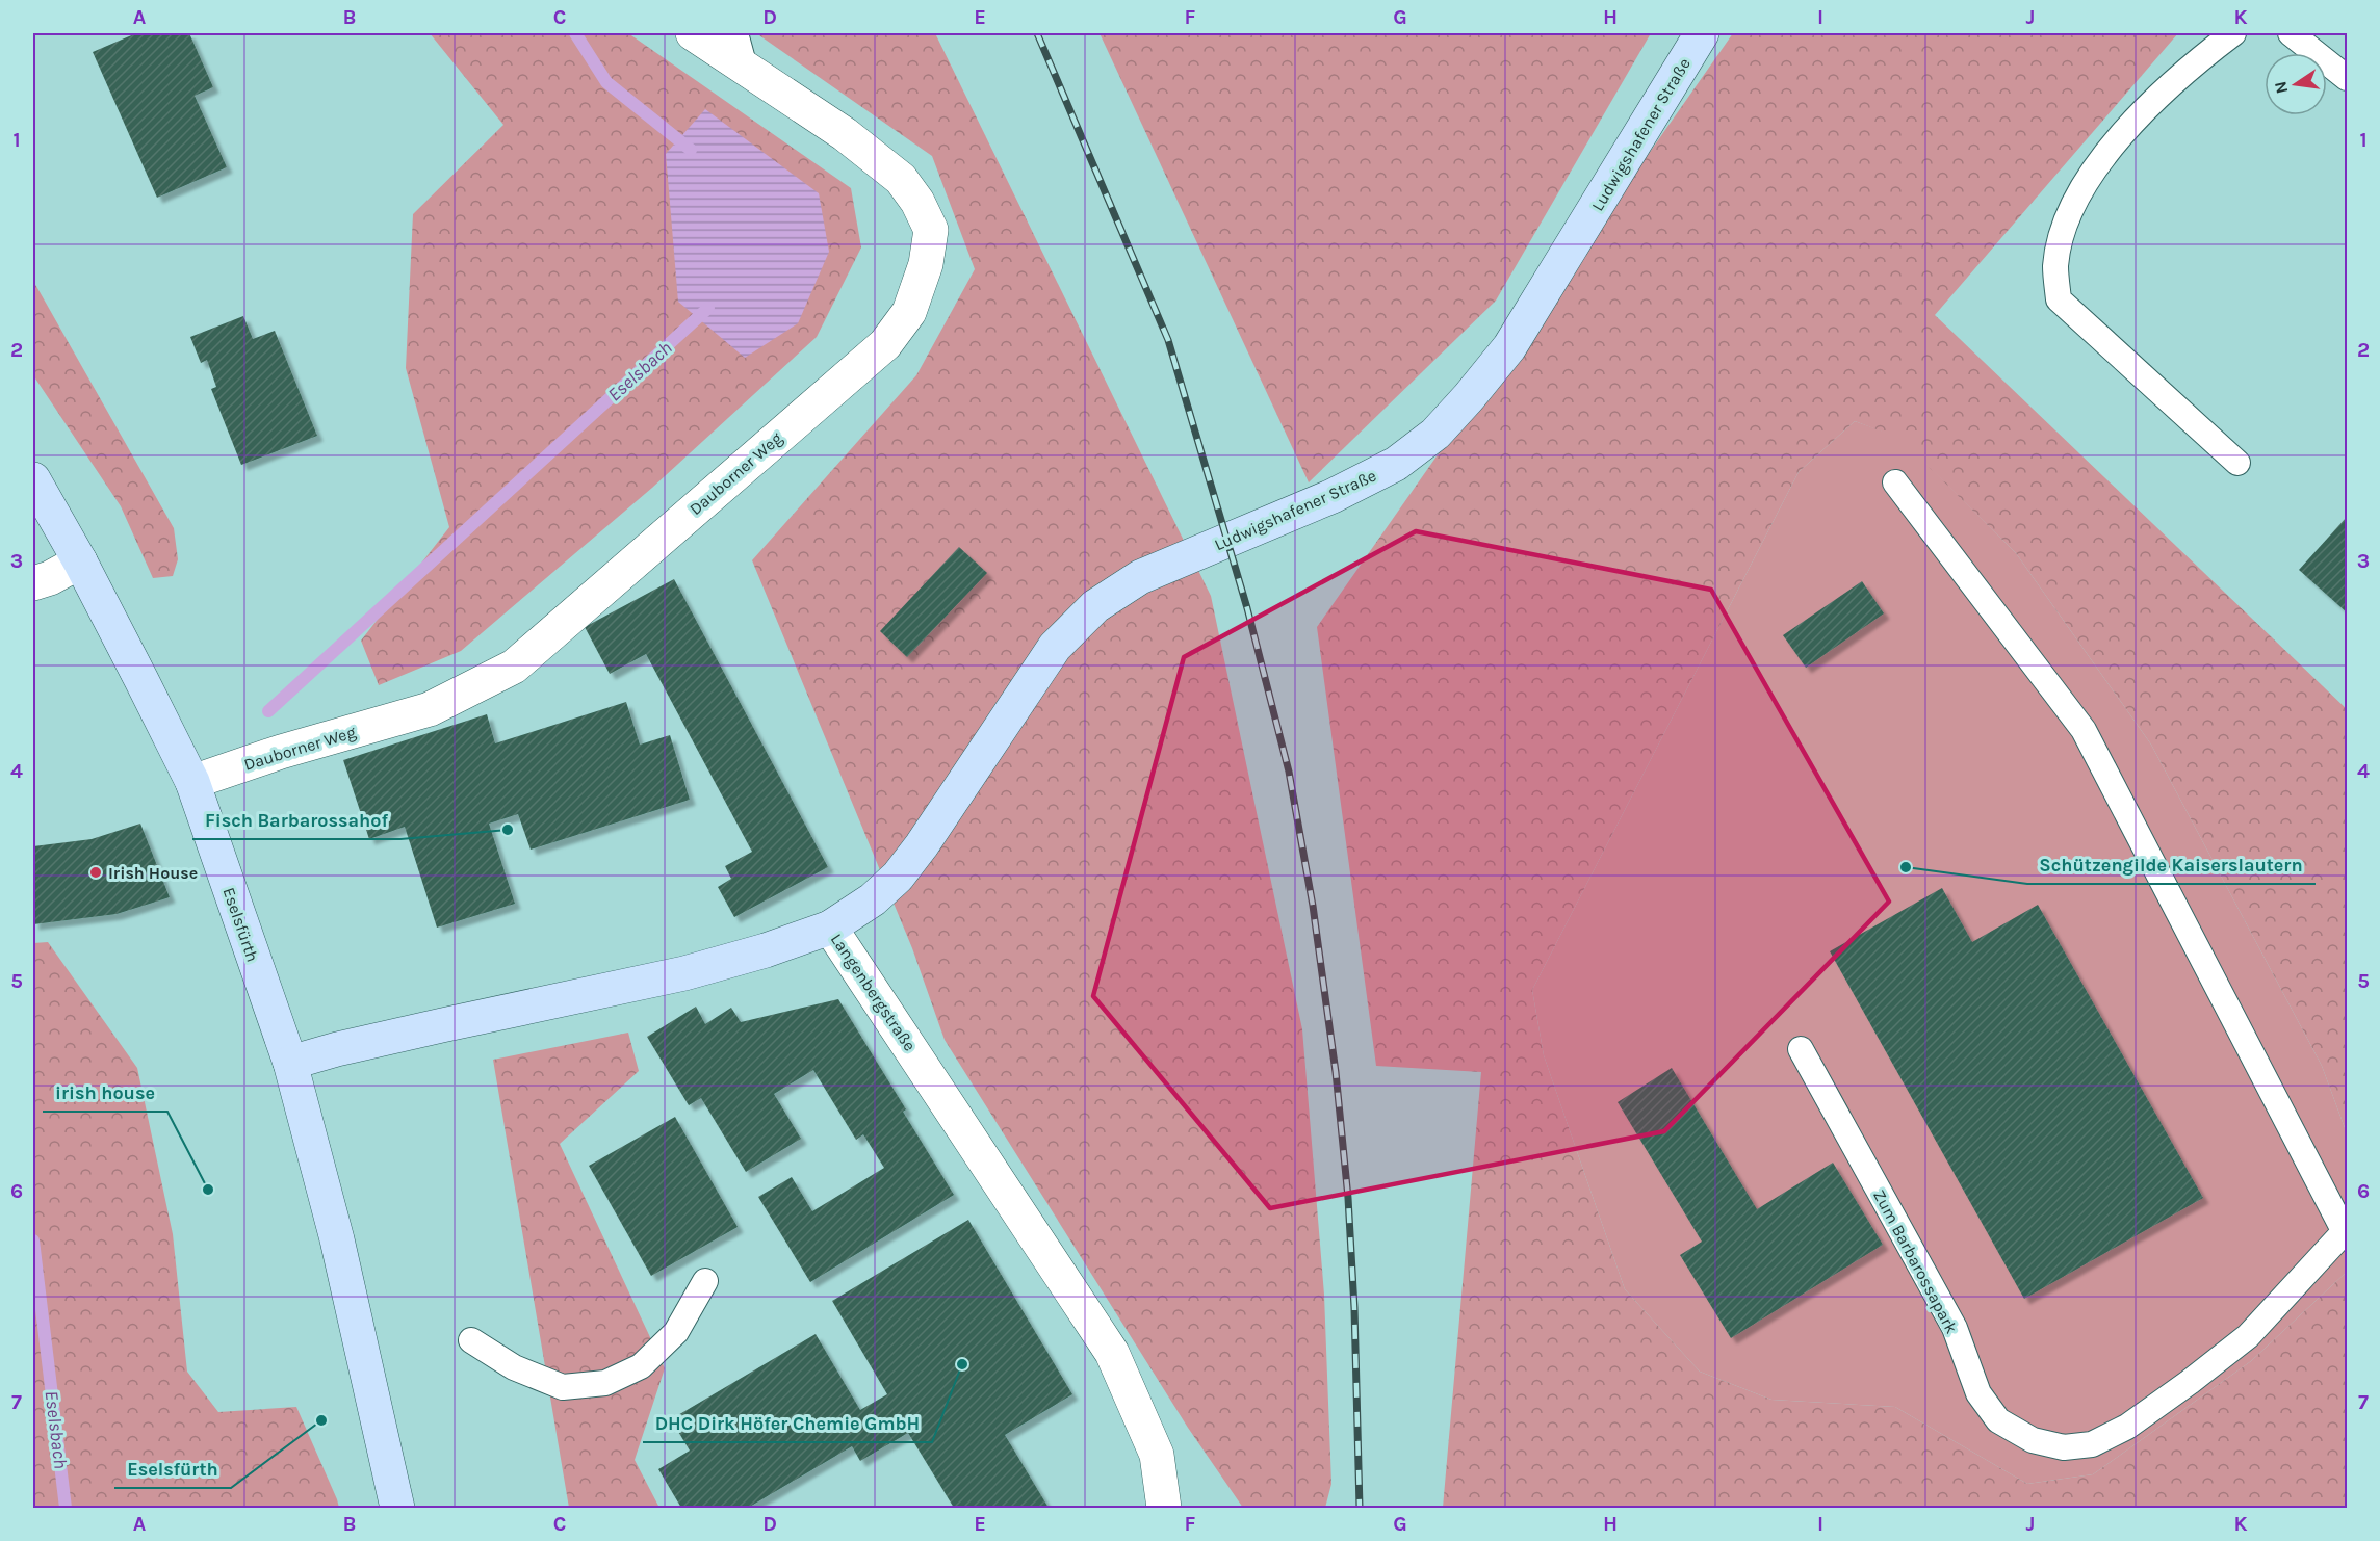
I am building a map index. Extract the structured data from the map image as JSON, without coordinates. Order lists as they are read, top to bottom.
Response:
{
  "streets": {
    "street": [
      "Ludwigshafener Straße",
      "Dauborner Weg",
      "Eselsfürth",
      "Langenbergstraße"
    ],
    "lane": ["Zum Barbarossapark"]
  },
  "crossings": [
    ["Ludwigshafener Straße", "Langenbergstraße"],
    ["Dauborner Weg", "Eselsfürth"],
    ["Eselsfürth", "Langenbergstraße"]
  ],
  "water": ["Eselsbach"],
  "places": [
    "Fisch Barbarossahof",
    "Schützengilde Kaiserslautern",
    "Irish House",
    "irish house",
    "DHC Dirk Höfer Chemie GmbH",
    "Eselsfürth"
  ],
  "north": "left",
  "grid": {
    "columns": [
      "A",
      "B",
      "C",
      "D",
      "E",
      "F",
      "G",
      "H",
      "I",
      "J",
      "K"
    ],
    "rows": [
      "1",
      "2",
      "3",
      "4",
      "5",
      "6",
      "7"
    ]
  }
}
